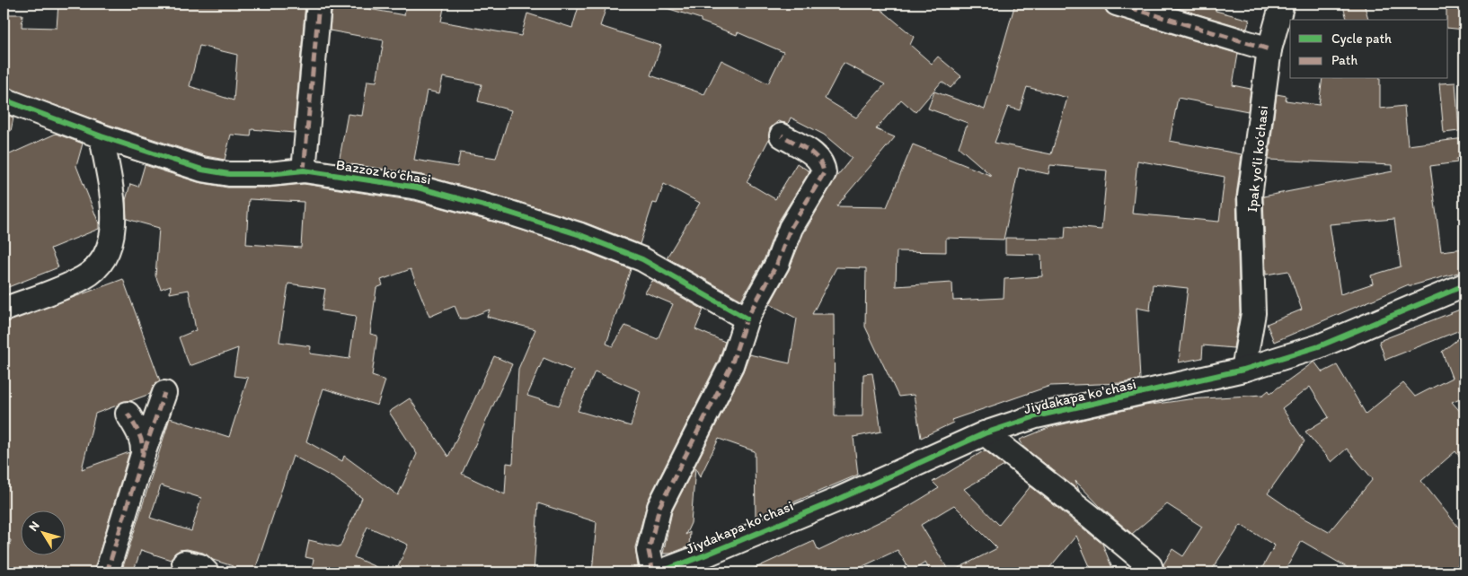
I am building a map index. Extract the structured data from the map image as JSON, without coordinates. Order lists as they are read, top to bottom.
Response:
{
  "streets": {
    "street": ["Ipak yoʻli koʻchasi", "Bazzoz koʻchasi", "Jiydakapa ko'chasi"]
  },
  "crossings": [
    ["Ipak yoʻli koʻchasi", "Jiydakapa ko'chasi"]
  ],
  "legend": ["Cycle path", "Path"],
  "north": "top left"
}
